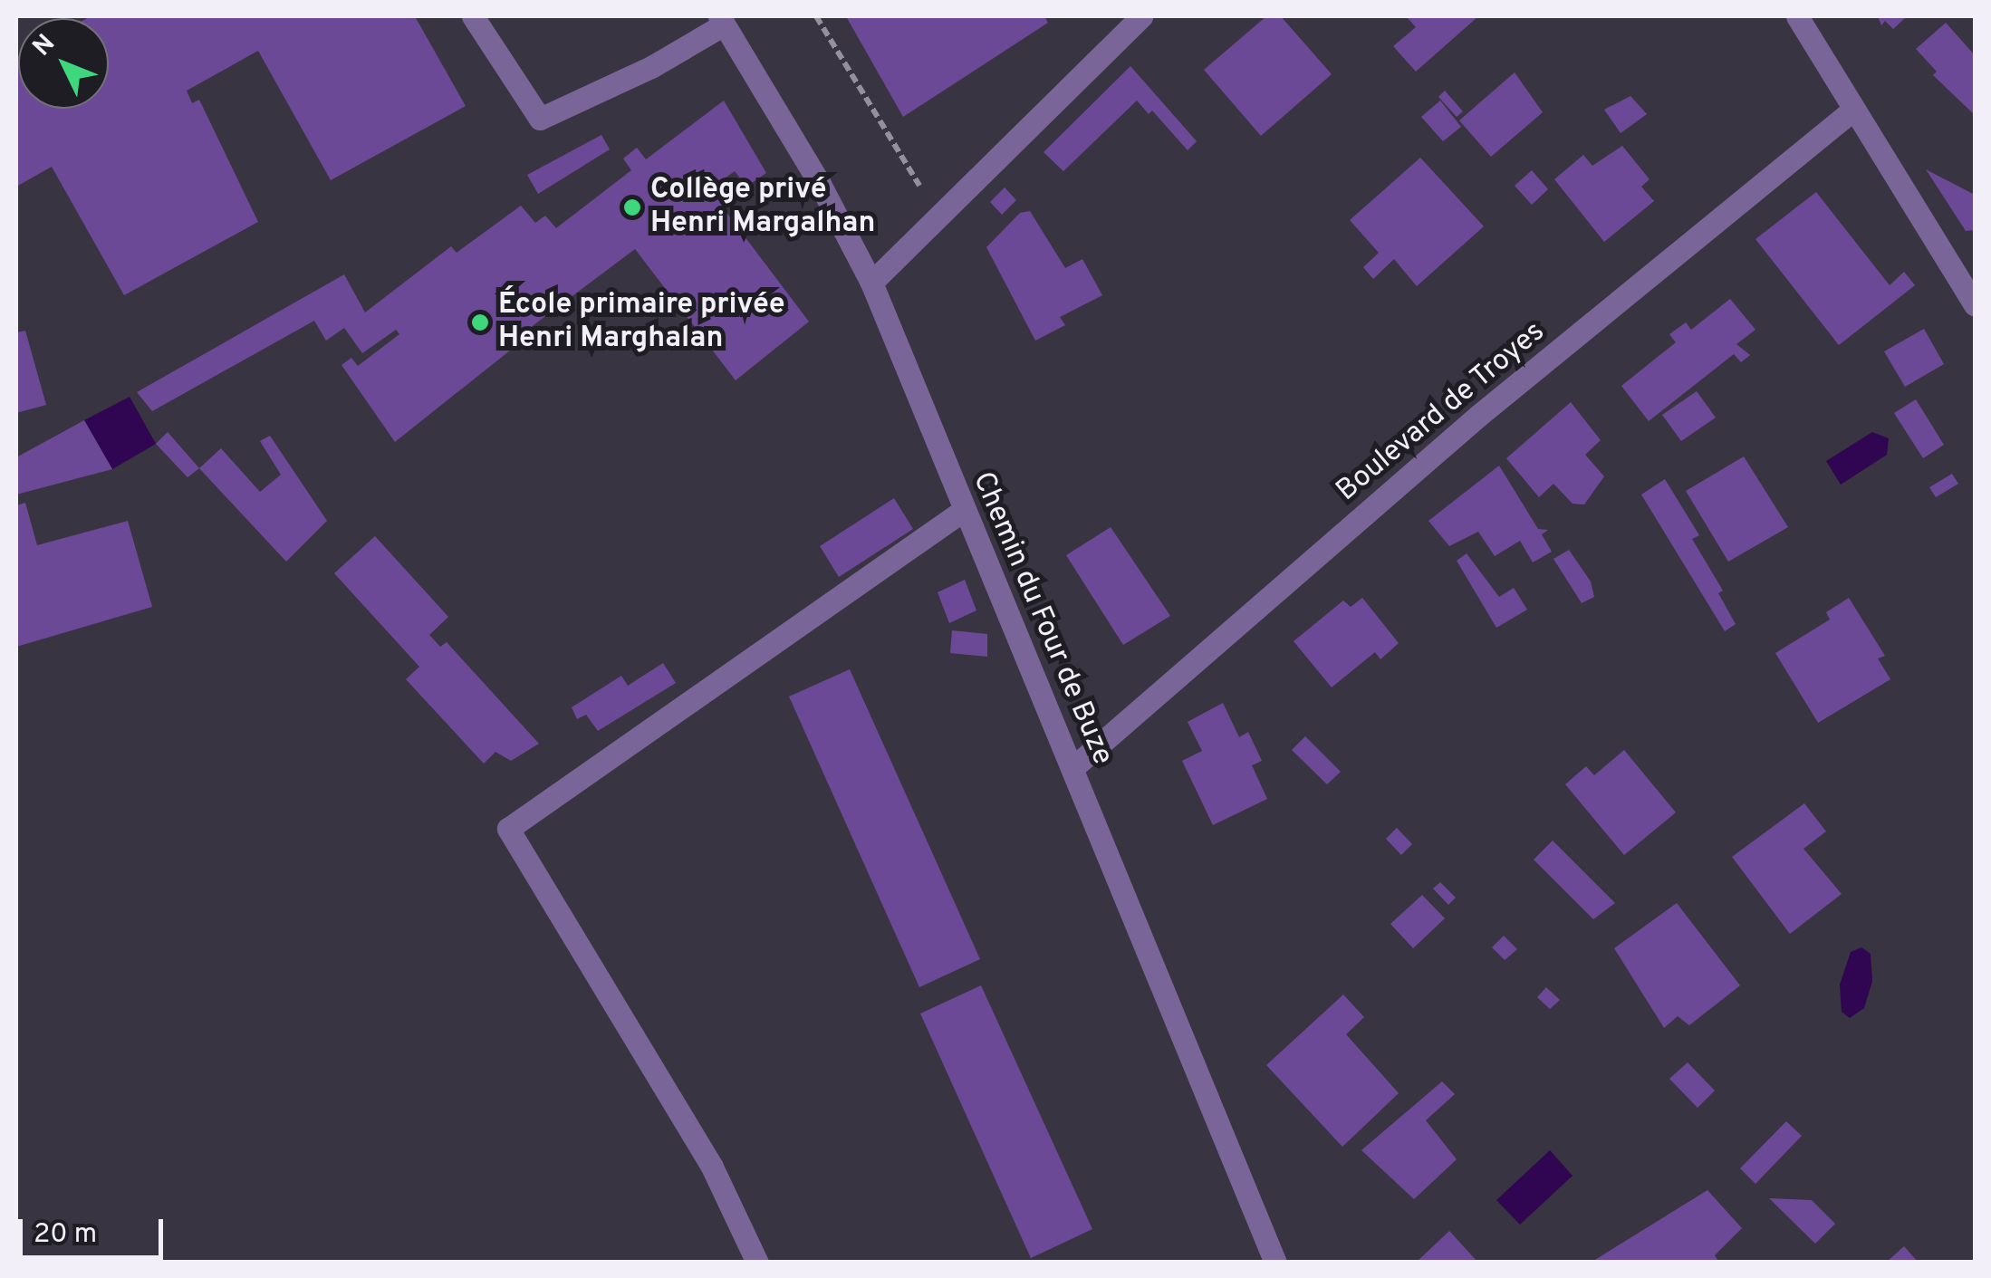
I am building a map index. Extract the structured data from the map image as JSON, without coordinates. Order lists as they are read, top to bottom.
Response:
{
  "streets": {
    "street": ["Boulevard de Troyes", "Chemin du Four de Buze"]
  },
  "crossings": [
    ["Boulevard de Troyes", "Chemin du Four de Buze"]
  ],
  "places": ["Collège privé Henri Margalhan", "École primaire privée Henri Marghalan"],
  "scale_bar": "20 m",
  "north": "top left"
}
